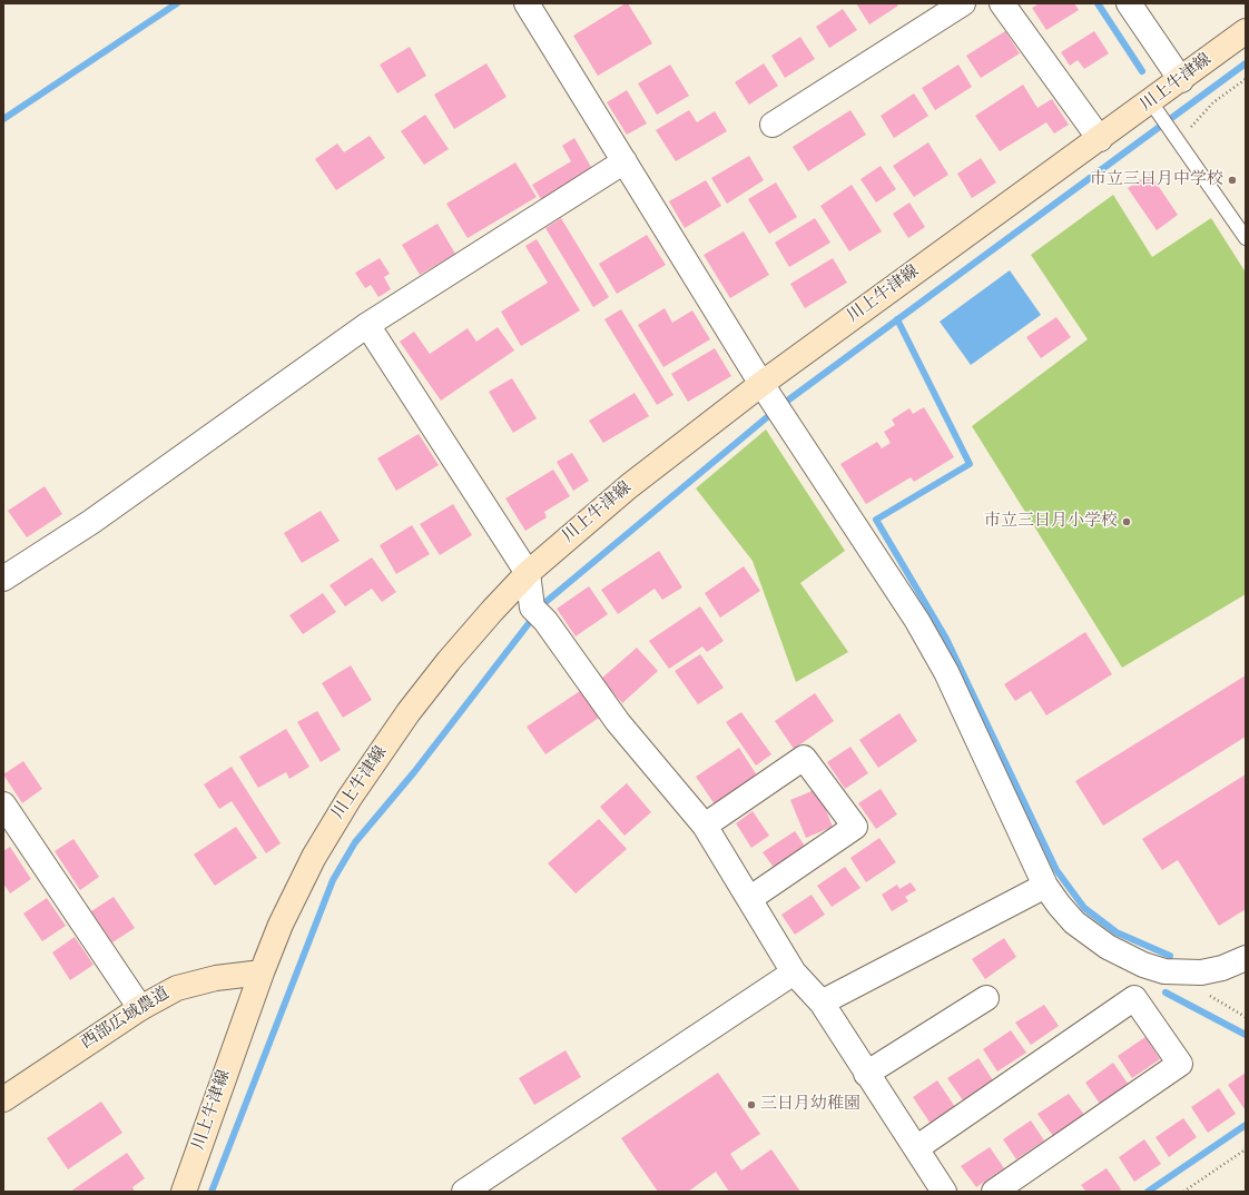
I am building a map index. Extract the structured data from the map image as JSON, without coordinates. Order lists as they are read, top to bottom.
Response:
{
  "streets": {
    "main road": ["川上牛津線", "西部広域農道"]
  },
  "crossings": [
    ["川上牛津線", "西部広域農道"]
  ],
  "places": ["市立三日月中学校", "市立三日月小学校", "三日月幼稚園"]
}
